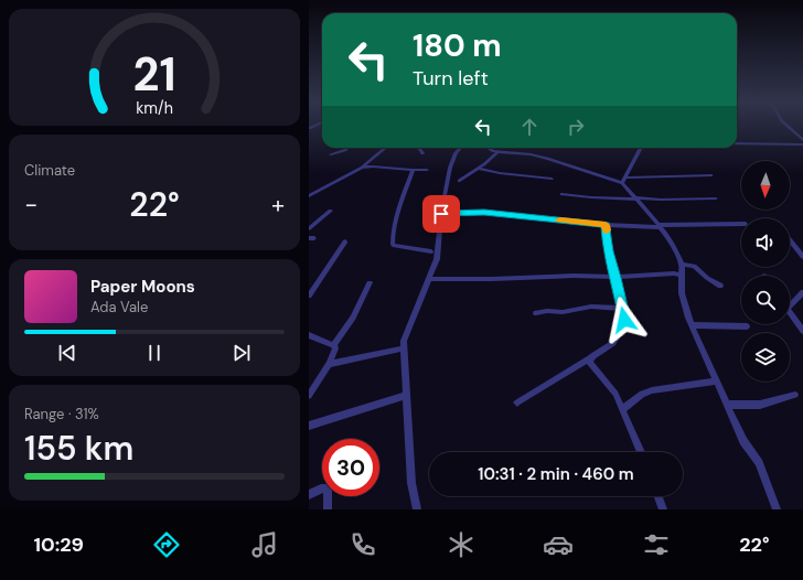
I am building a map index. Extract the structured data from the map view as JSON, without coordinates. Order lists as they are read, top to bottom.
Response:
{
  "north": "bottom",
  "page": {
    "turn": ["180 m", "Turn left"],
    "tile": [
      "Climate",
      ["Range · 31%", "155 km"]
    ],
    "heat": ["−", "22°", "+"],
    "song": ["Paper Moons", "Ada Vale"],
    "limit": "30",
    "trip": "10:31 · 2 min · 460 m",
    "tabs": ["10:29", "22°"],
    "gauge": ["21", "km/h"]
  }
}
